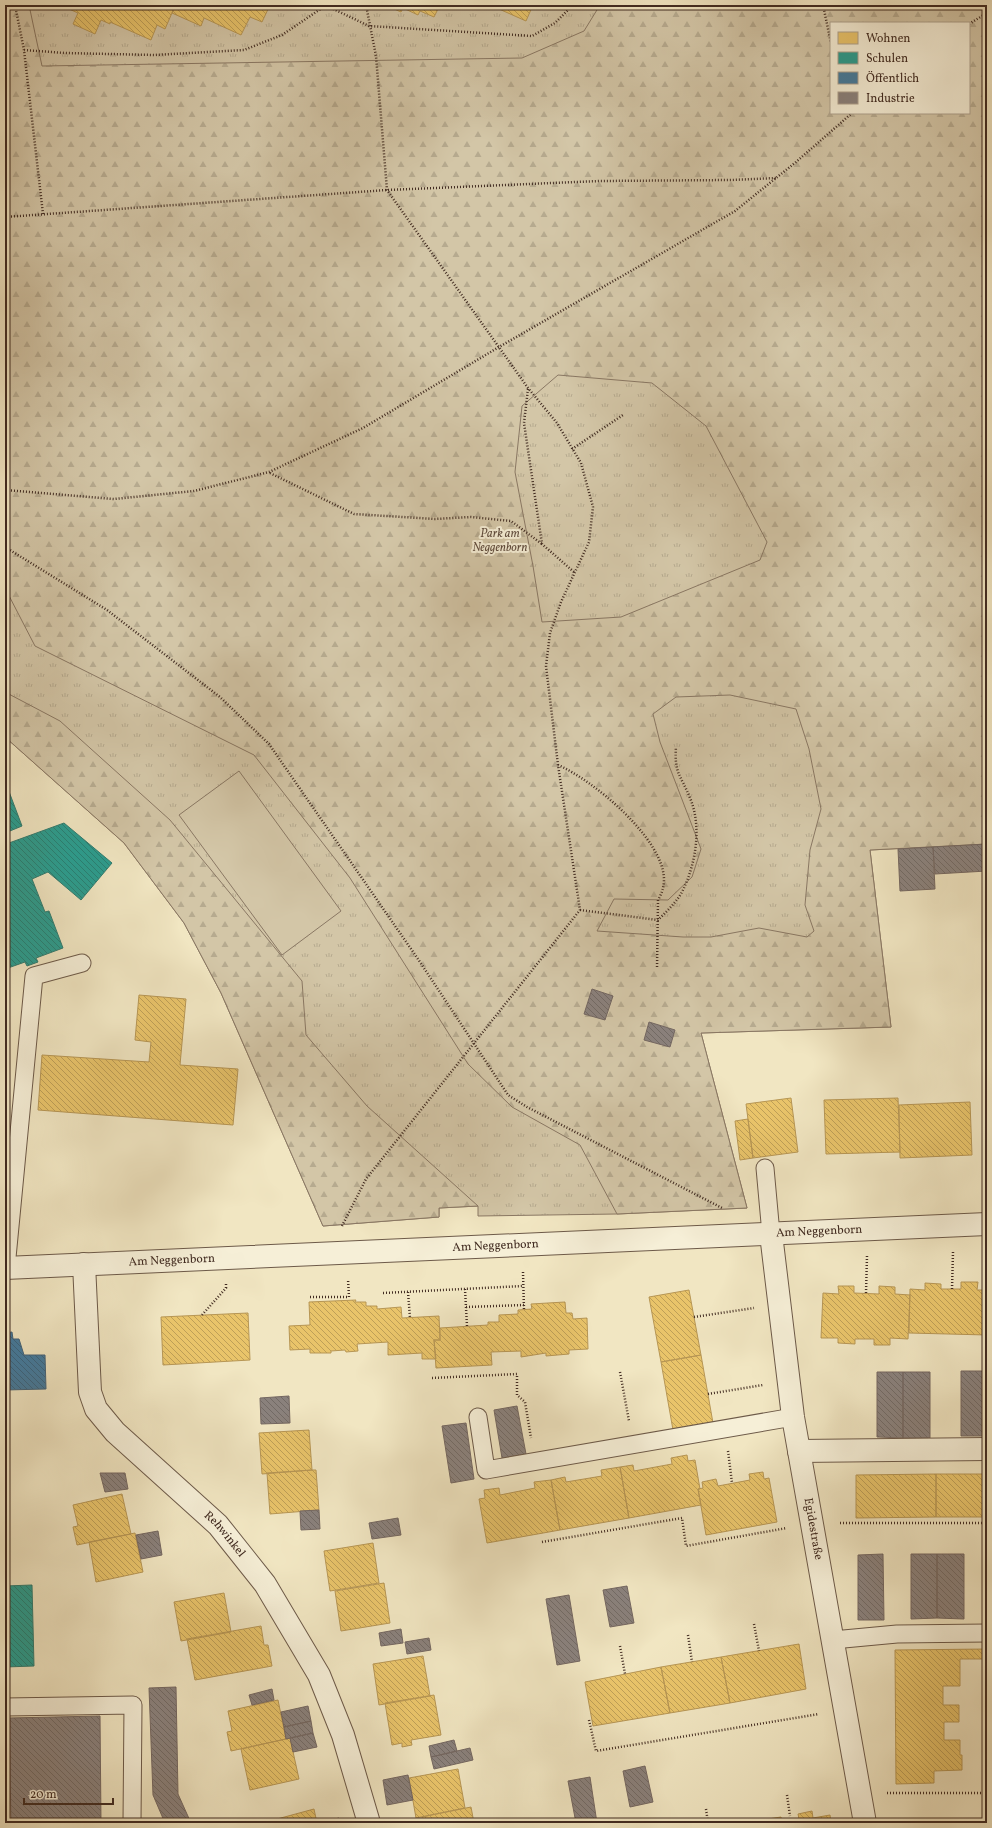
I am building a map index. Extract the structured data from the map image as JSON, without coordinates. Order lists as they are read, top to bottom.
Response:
{
  "streets": {
    "street": ["Am Neggenborn", "Egidestraße", "Rehwinkel"]
  },
  "crossings": [
    ["Am Neggenborn", "Egidestraße"],
    ["Am Neggenborn", "Rehwinkel"]
  ],
  "parks": ["Park am Neggenborn"],
  "legend": [
    "Wohnen",
    "Schulen",
    "Öffentlich",
    "Industrie"
  ],
  "scale_bar": "20 m"
}
